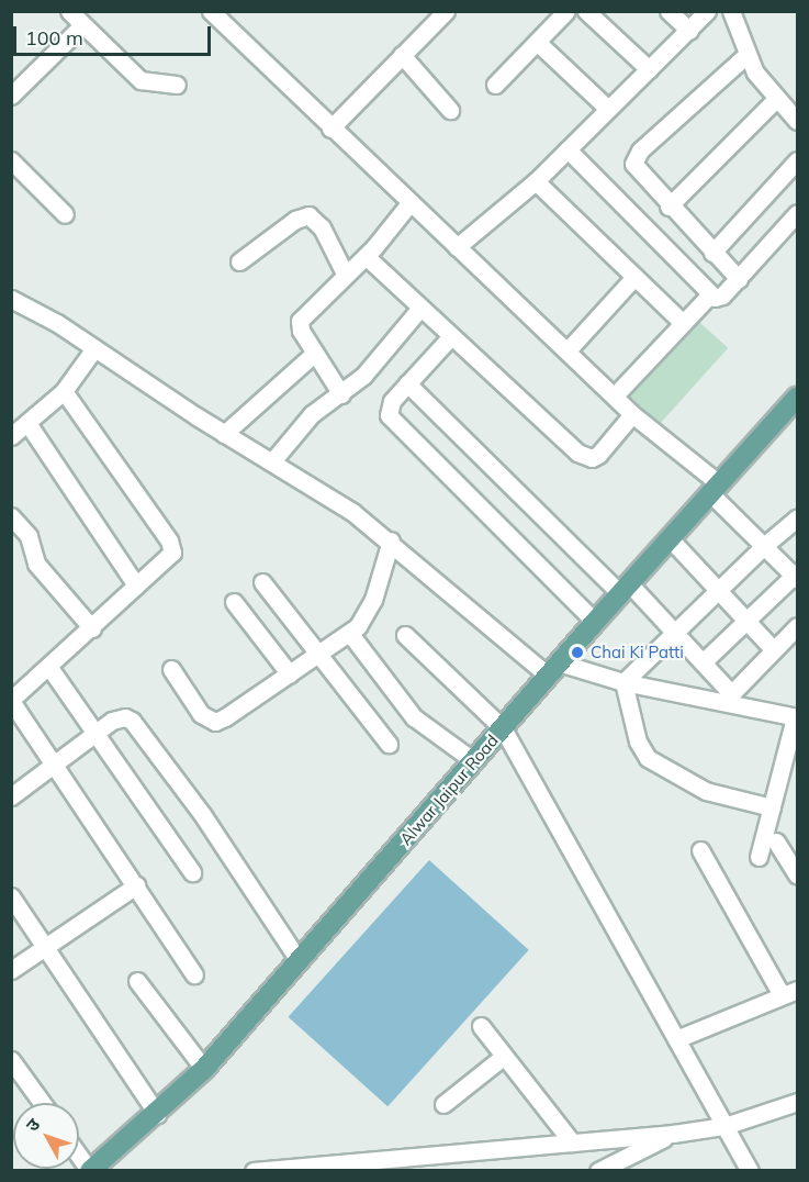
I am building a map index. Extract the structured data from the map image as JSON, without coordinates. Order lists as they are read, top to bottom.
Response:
{
  "streets": {
    "main road": ["Alwar Jaipur Road"]
  },
  "places": ["Chai Ki Patti"],
  "scale_bar": "100 m",
  "north": "top left"
}
